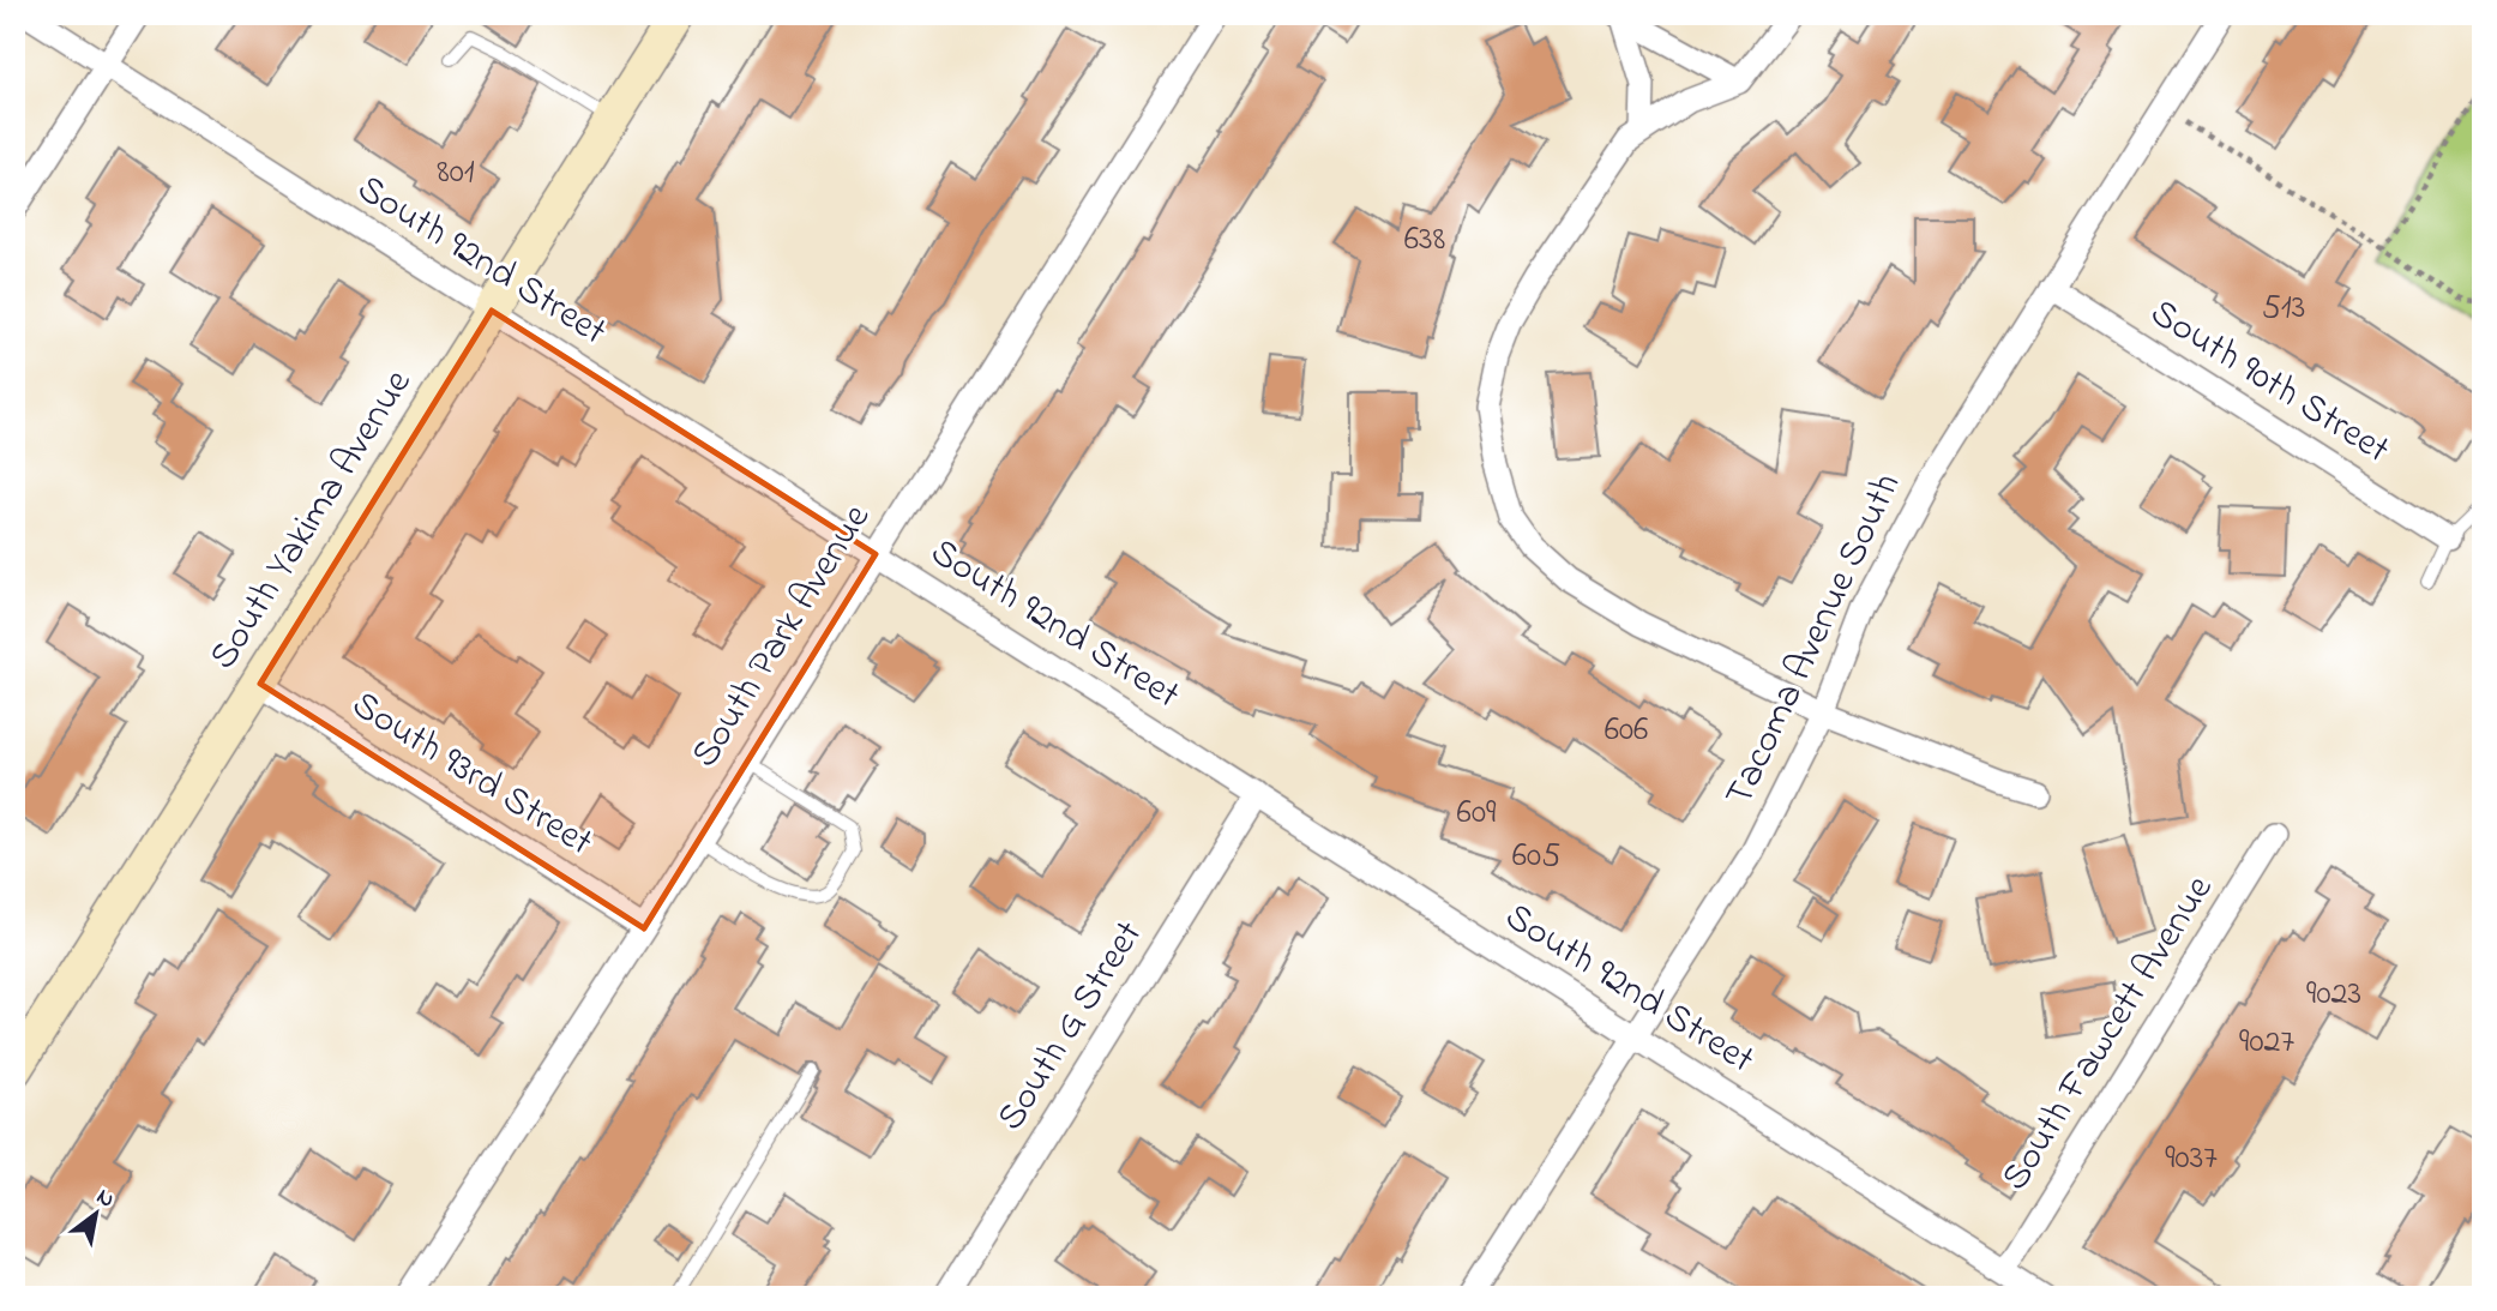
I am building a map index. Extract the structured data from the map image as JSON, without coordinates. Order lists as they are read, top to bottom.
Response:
{
  "streets": {
    "main road": ["South Yakima Avenue"],
    "street": [
      "South 92nd Street",
      "South 90th Street",
      "South Park Avenue",
      "Tacoma Avenue South",
      "South 93rd Street",
      "South G Street",
      "South Fawcett Avenue"
    ]
  },
  "crossings": [
    ["South 92nd Street", "South Yakima Avenue"],
    ["South 92nd Street", "South Park Avenue"],
    ["South 92nd Street", "Tacoma Avenue South"],
    ["South 92nd Street", "South G Street"],
    ["South 92nd Street", "South Fawcett Avenue"],
    ["South 90th Street", "Tacoma Avenue South"],
    ["South Yakima Avenue", "South 93rd Street"],
    ["South Park Avenue", "South 93rd Street"]
  ],
  "house_numbers": [
    "801",
    "638",
    "513",
    "606",
    "609",
    "605",
    "9023",
    "9027",
    "9037"
  ],
  "north": "top right"
}
